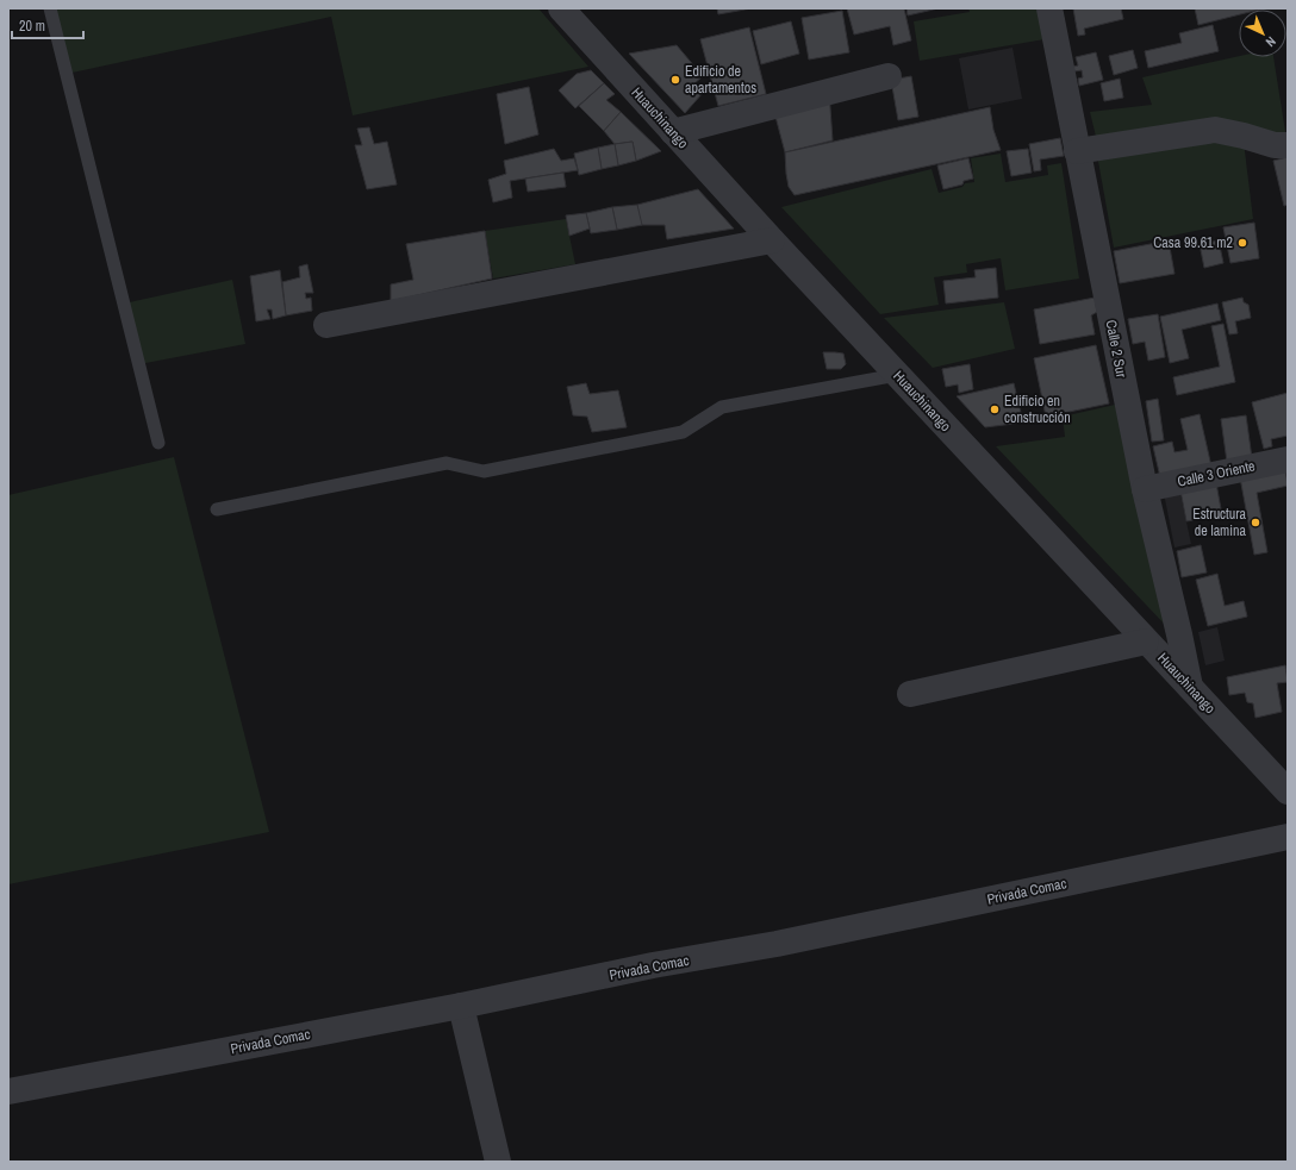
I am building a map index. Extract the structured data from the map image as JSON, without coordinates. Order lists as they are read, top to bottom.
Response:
{
  "streets": {
    "street": [
      "Huauchinango",
      "Calle 2 Sur",
      "Calle 3 Oriente",
      "Privada Comac"
    ]
  },
  "crossings": [
    ["Huauchinango", "Calle 2 Sur"],
    ["Calle 2 Sur", "Calle 3 Oriente"]
  ],
  "places": [
    "Edificio de apartamentos",
    "Casa 99.61 m2",
    "Edificio en construcción",
    "Estructura de lamina"
  ],
  "scale_bar": "20 m",
  "north": "bottom right"
}
